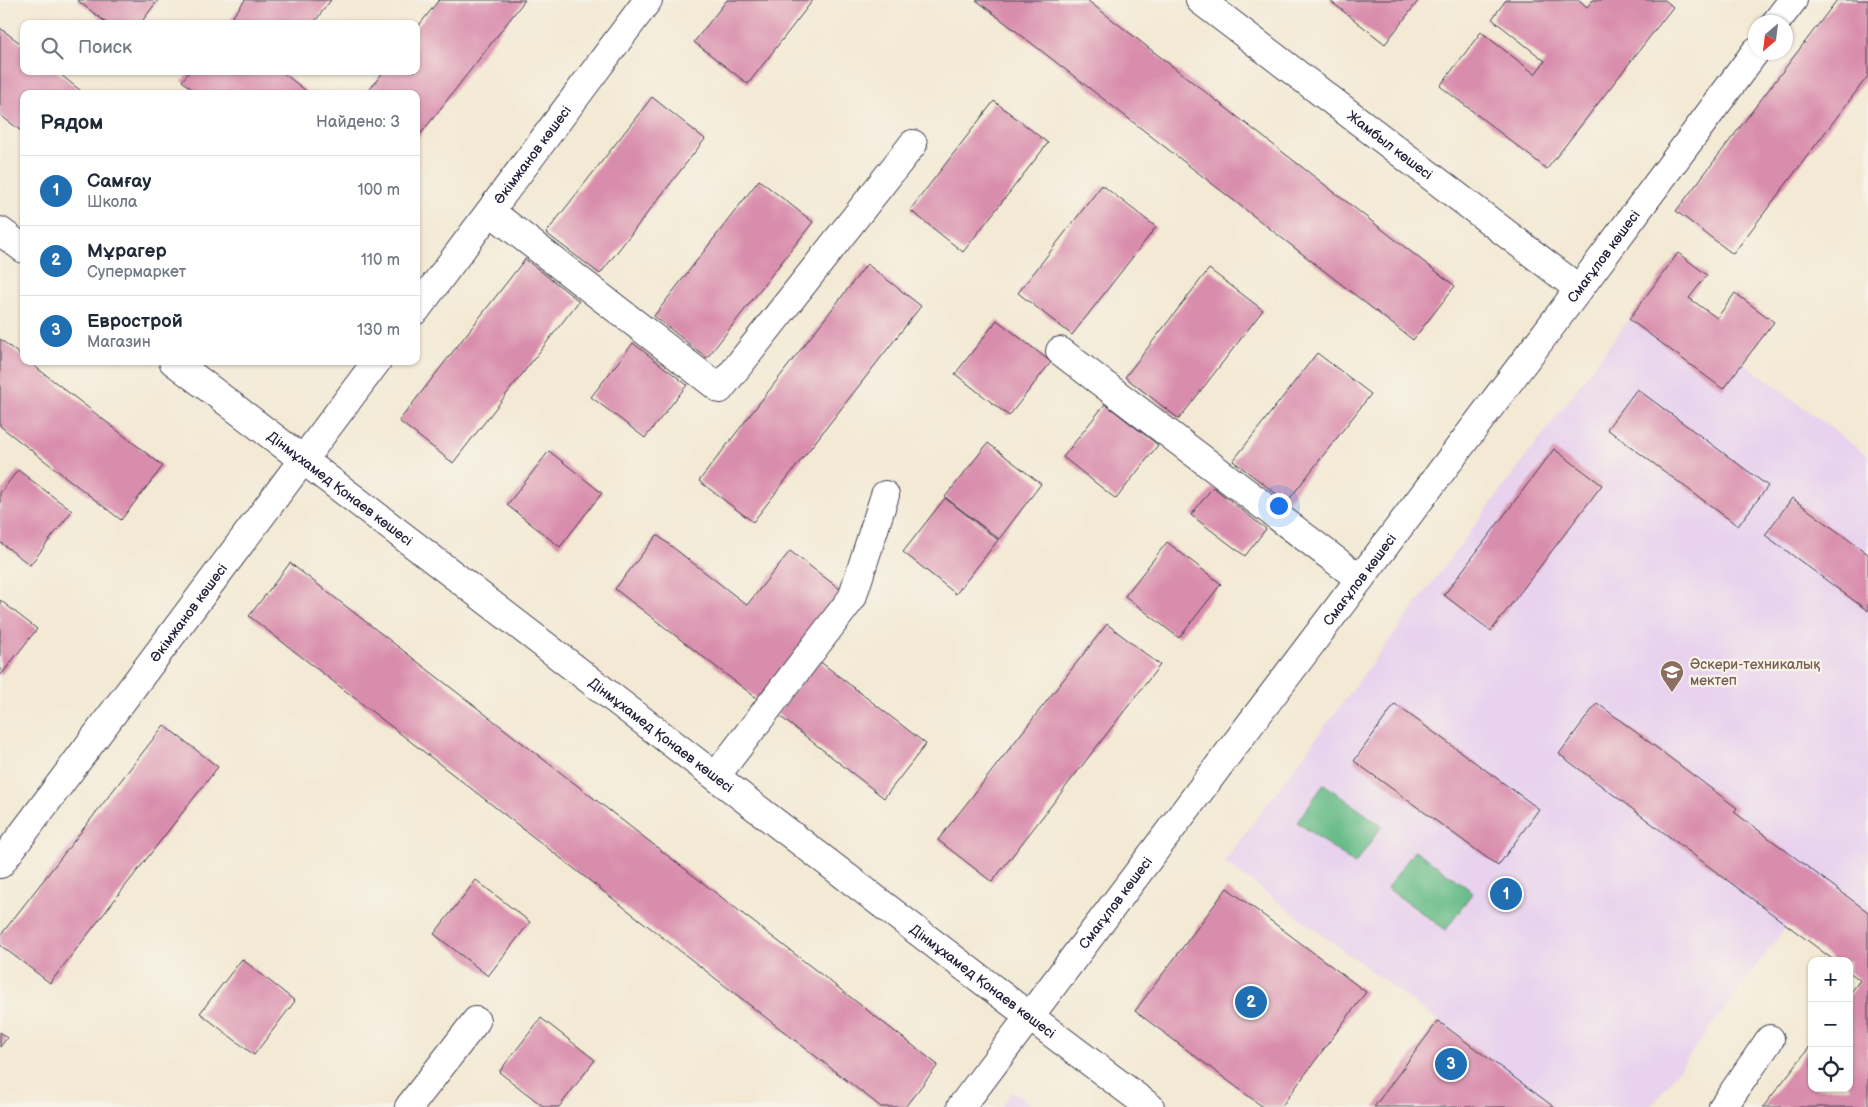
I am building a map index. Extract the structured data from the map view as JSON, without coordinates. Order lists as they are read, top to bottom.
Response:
{
  "streets": {
    "street": [
      "Жамбыл көшесі",
      "Әкімжанов көшесі",
      "Смағұлов көшесі",
      "Дінмұхамед Қонаев көшесі"
    ]
  },
  "crossings": [
    ["Жамбыл көшесі", "Смағұлов көшесі"],
    ["Әкімжанов көшесі", "Дінмұхамед Қонаев көшесі"],
    ["Смағұлов көшесі", "Дінмұхамед Қонаев көшесі"]
  ],
  "places": {
    "school or university": ["Әскери-техникалық мектеп"]
  },
  "north": "bottom left",
  "page": {
    "search": "Поиск",
    "heading": ["Рядом", "Найдено: 3"],
    "list": [
      {
        "mark": "1",
        "name": "Самғау",
        "note": "Школа",
        "value": "100 m"
      },
      {
        "mark": "2",
        "name": "Мұрагер",
        "note": "Супермаркет",
        "value": "110 m"
      },
      {
        "mark": "3",
        "name": "Еврострой",
        "note": "Магазин",
        "value": "130 m"
      }
    ],
    "pins": ["1", "2", "3"],
    "map_buttons": ["+", "−"]
  }
}
